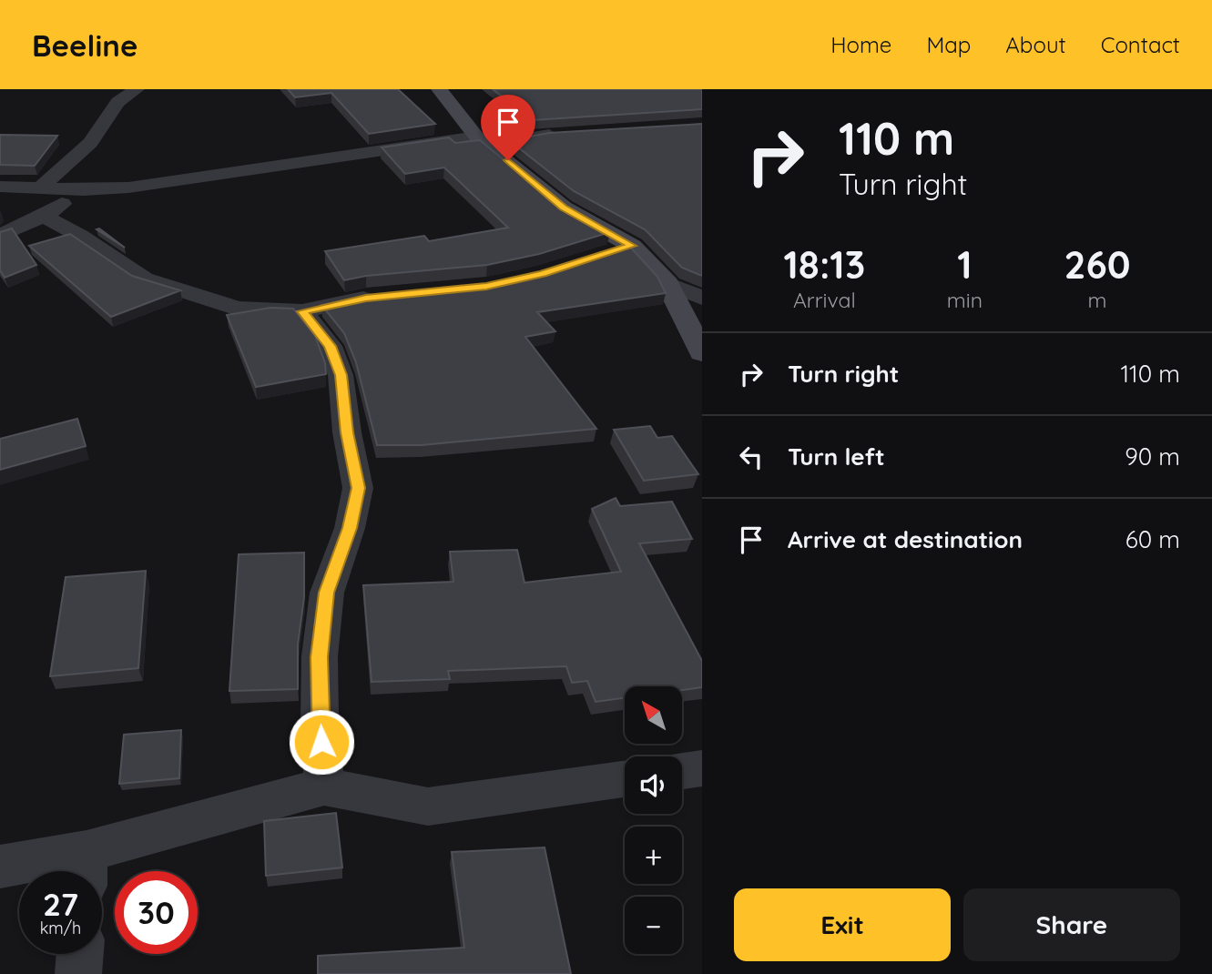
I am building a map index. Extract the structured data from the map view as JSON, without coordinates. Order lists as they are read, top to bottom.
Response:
{
  "north": "top left",
  "page": {
    "header": "Beeline",
    "nav": [
      "Home",
      "Map",
      "About",
      "Contact"
    ],
    "turn": ["110 m", "Turn right"],
    "eta": [
      "18:13",
      "Arrival",
      "1",
      "min",
      "260",
      "m"
    ],
    "list": [
      {
        "name": "Turn right",
        "value": "110 m"
      },
      {
        "name": "Turn left",
        "value": "90 m"
      },
      {
        "name": "Arrive at destination",
        "value": "60 m"
      }
    ],
    "map_buttons": ["+", "−"],
    "speed": "27 km/h",
    "limit": "30",
    "buttons": ["Exit", "Share"]
  }
}
